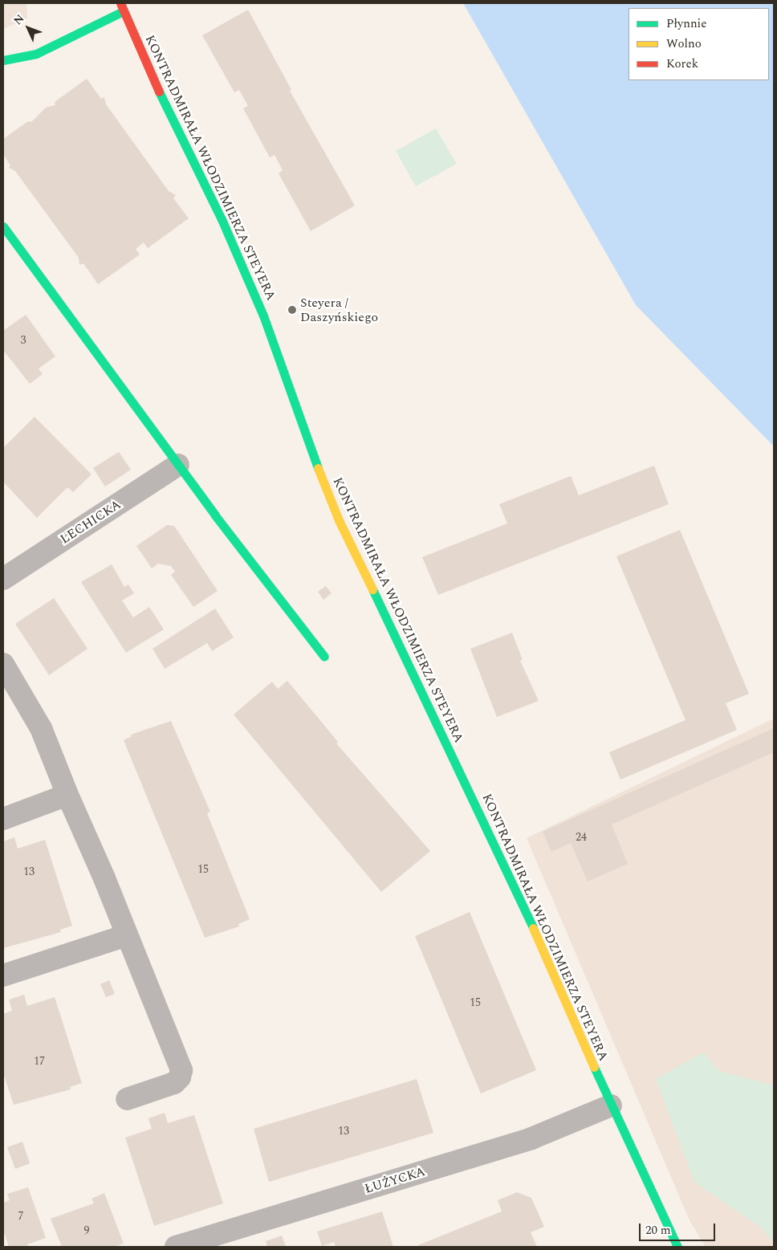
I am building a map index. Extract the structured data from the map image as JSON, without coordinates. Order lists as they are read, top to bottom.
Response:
{
  "streets": {
    "street": ["KONTRADMIRAŁA WŁODZIMIERZA STEYERA", "LECHICKA", "ŁUŻYCKA"]
  },
  "crossings": [
    ["KONTRADMIRAŁA WŁODZIMIERZA STEYERA", "ŁUŻYCKA"]
  ],
  "places": ["Steyera / Daszyńskiego"],
  "house_numbers": [
    "3",
    "24",
    "15",
    "13",
    "15",
    "17",
    "13",
    "7",
    "9"
  ],
  "legend": ["Płynnie", "Wolno", "Korek"],
  "scale_bar": "20 m",
  "north": "top left"
}
